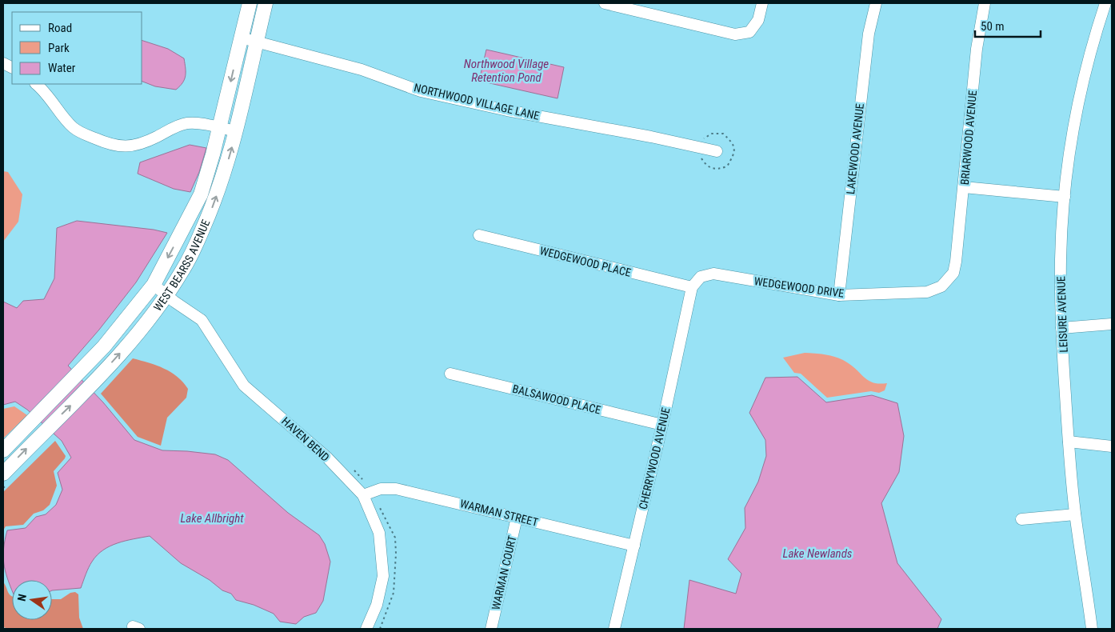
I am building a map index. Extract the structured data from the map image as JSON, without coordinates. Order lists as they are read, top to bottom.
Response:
{
  "streets": {
    "main road": ["WEST BEARSS AVENUE"],
    "street": [
      "NORTHWOOD VILLAGE LANE",
      "BRIARWOOD AVENUE",
      "LAKEWOOD AVENUE",
      "WEDGEWOOD PLACE",
      "WEDGEWOOD DRIVE",
      "LEISURE AVENUE",
      "BALSAWOOD PLACE",
      "HAVEN BEND",
      "CHERRYWOOD AVENUE",
      "WARMAN STREET",
      "WARMAN COURT"
    ]
  },
  "crossings": [
    ["NORTHWOOD VILLAGE LANE", "WEST BEARSS AVENUE"],
    ["BRIARWOOD AVENUE", "WEDGEWOOD DRIVE"],
    ["LAKEWOOD AVENUE", "WEDGEWOOD DRIVE"],
    ["WEDGEWOOD PLACE", "WEDGEWOOD DRIVE"],
    ["WEDGEWOOD PLACE", "CHERRYWOOD AVENUE"],
    ["WEST BEARSS AVENUE", "HAVEN BEND"],
    ["WEDGEWOOD DRIVE", "CHERRYWOOD AVENUE"],
    ["BALSAWOOD PLACE", "CHERRYWOOD AVENUE"],
    ["HAVEN BEND", "WARMAN STREET"],
    ["CHERRYWOOD AVENUE", "WARMAN STREET"],
    ["WARMAN STREET", "WARMAN COURT"]
  ],
  "water": ["Northwood Village Retention Pond", "Lake Allbright", "Lake Newlands"],
  "legend": ["Road", "Park", "Water"],
  "scale_bar": "50 m",
  "north": "left"
}
